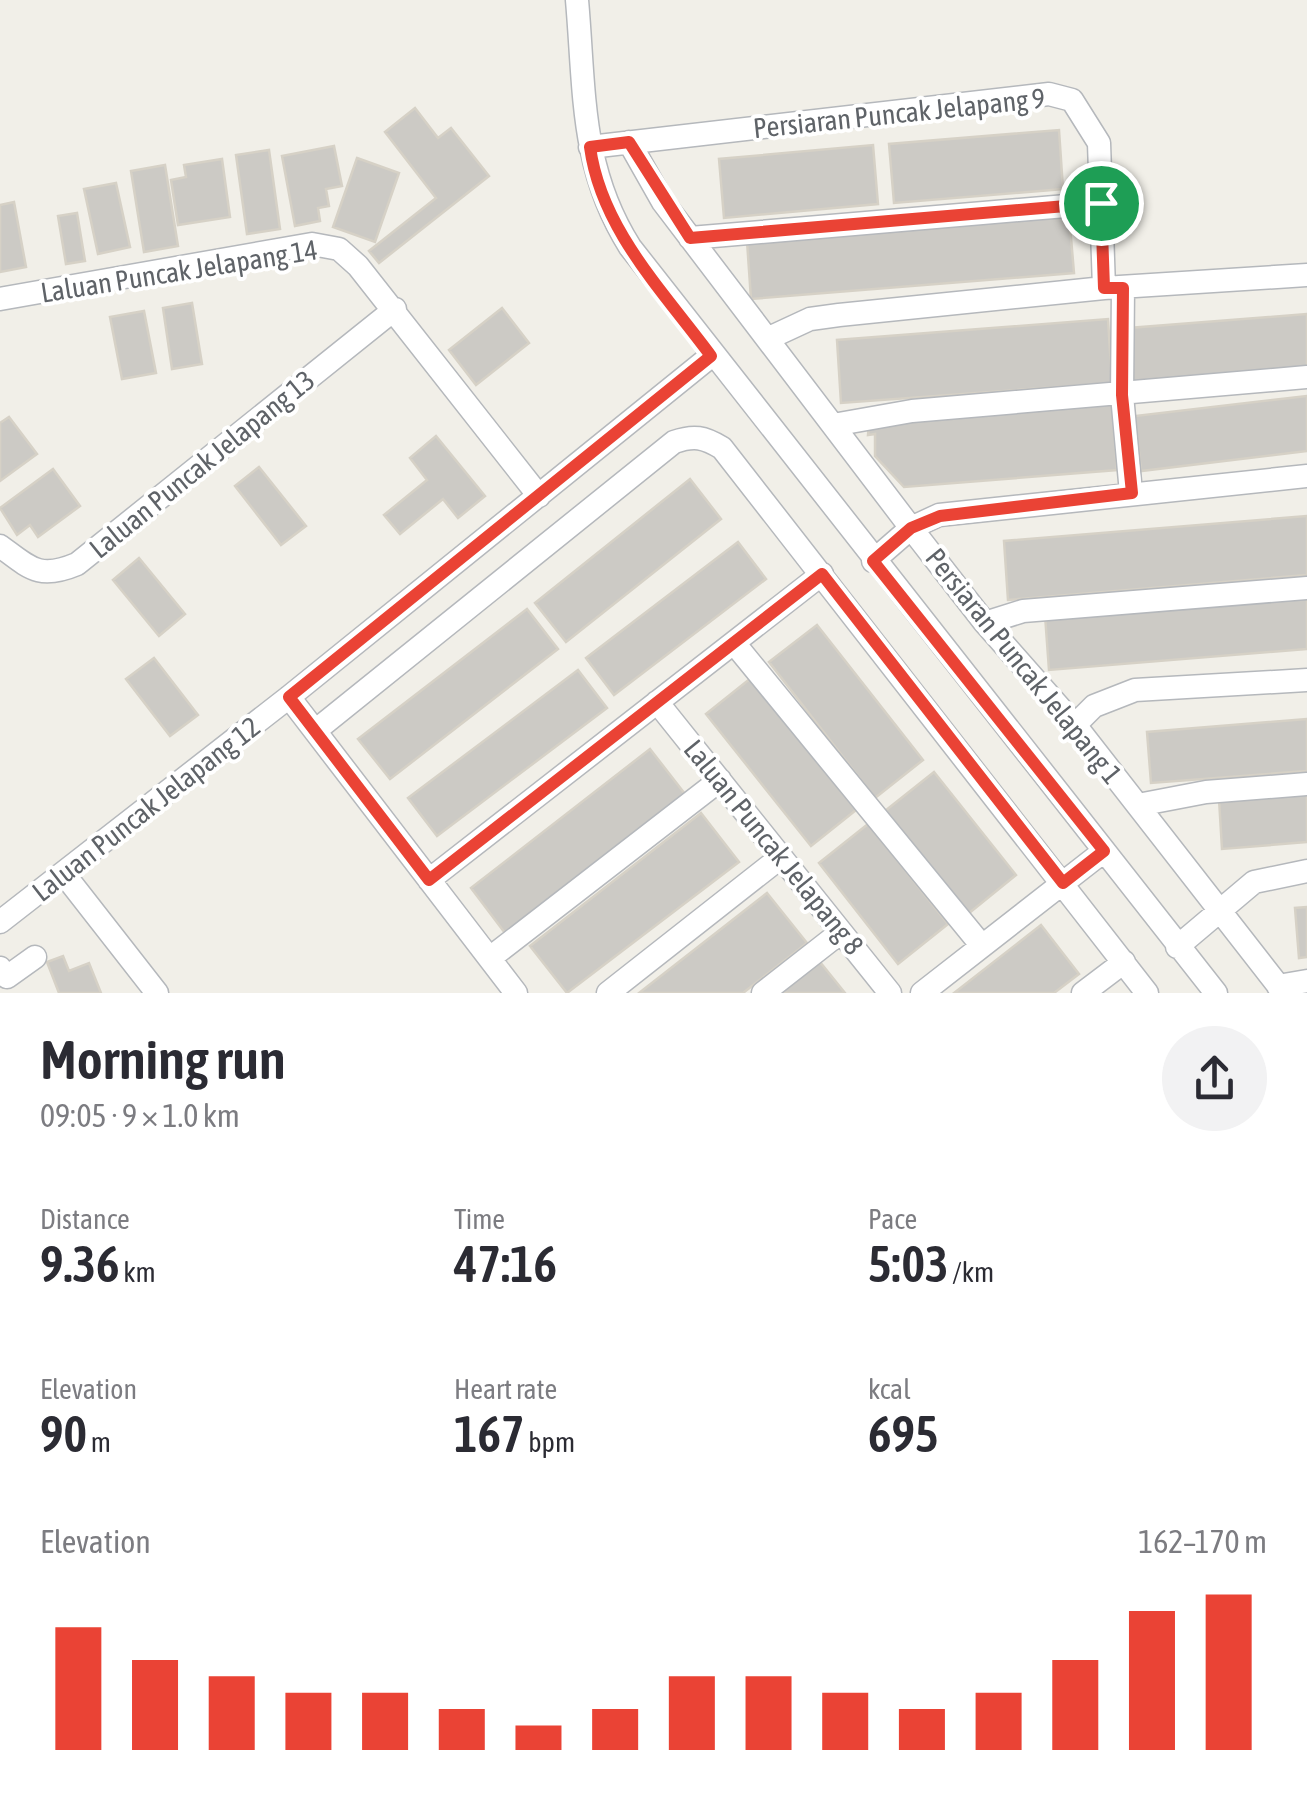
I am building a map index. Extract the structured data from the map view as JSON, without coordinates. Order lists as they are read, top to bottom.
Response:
{
  "streets": {
    "street": [
      "Persiaran Puncak Jelapang 9",
      "Laluan Puncak Jelapang 14",
      "Laluan Puncak Jelapang 13",
      "Persiaran Puncak Jelapang 1",
      "Laluan Puncak Jelapang 12",
      "Laluan Puncak Jelapang 8"
    ]
  },
  "crossings": [
    ["Persiaran Puncak Jelapang 9", "Persiaran Puncak Jelapang 1"],
    ["Laluan Puncak Jelapang 14", "Laluan Puncak Jelapang 13"],
    ["Laluan Puncak Jelapang 14", "Laluan Puncak Jelapang 12"]
  ],
  "page": {
    "heading": ["Morning run", "09:05 · 9 × 1.0 km"],
    "stats": [
      ["Distance", "9.36 km"],
      ["Time", "47:16"],
      ["Pace", "5:03 /km"],
      ["Elevation", "90 m"],
      ["Heart rate", "167 bpm"],
      ["kcal", "695"]
    ],
    "chart": ["Elevation", "162–170 m"]
  }
}
